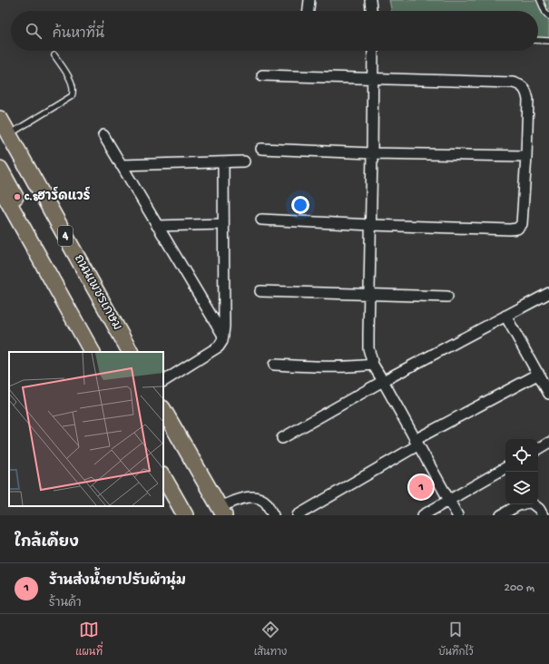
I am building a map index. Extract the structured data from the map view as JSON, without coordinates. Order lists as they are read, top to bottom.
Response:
{
  "streets": {
    "main road": ["4", "ถนนเพชรเกษม"]
  },
  "places": ["c.sฮาร์ดแวร์"],
  "page": {
    "search": "ค้นหาที่นี่",
    "pins": "1",
    "heading": "ใกล้เคียง",
    "list": [
      {
        "mark": "1",
        "name": "ร้านส่งน้ำยาปรับผ้านุ่ม",
        "note": "ร้านค้า",
        "value": "200 m"
      }
    ],
    "nav": ["แผนที่", "เส้นทาง", "บันทึกไว้"]
  }
}
